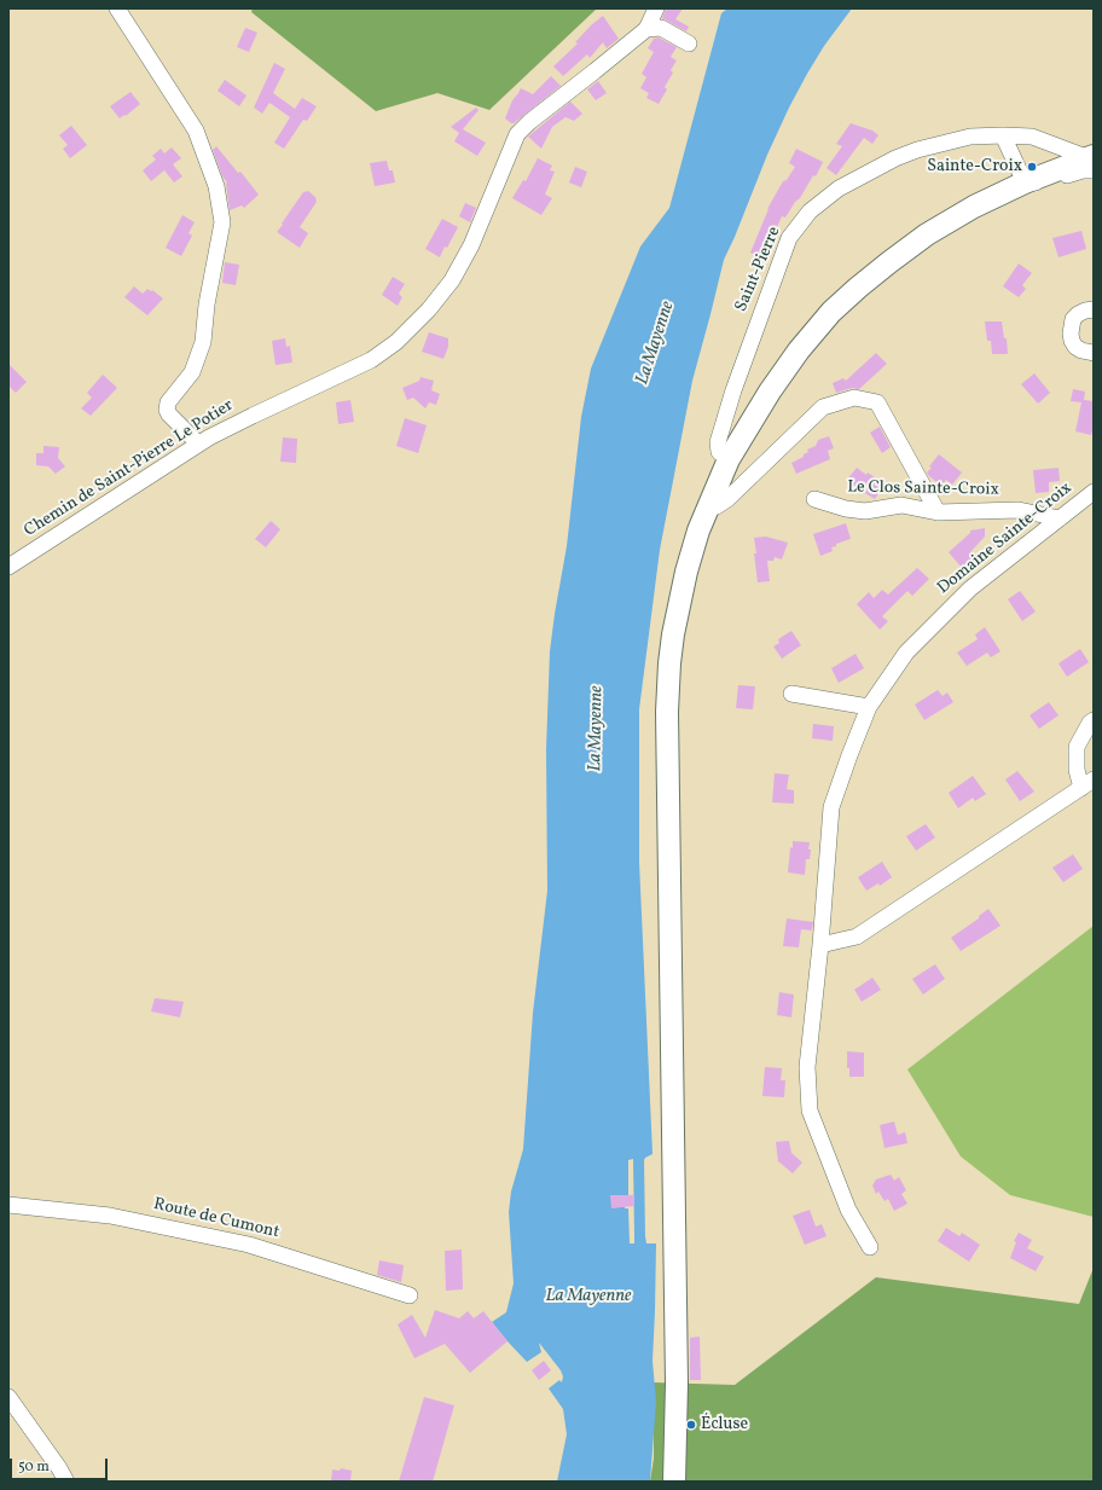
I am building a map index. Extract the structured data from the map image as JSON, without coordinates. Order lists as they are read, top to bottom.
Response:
{
  "streets": {
    "street": [
      "Saint-Pierre",
      "Chemin de Saint-Pierre Le Potier",
      "Le Clos Sainte-Croix",
      "Domaine Sainte-Croix",
      "Route de Cumont"
    ]
  },
  "crossings": [
    ["Le Clos Sainte-Croix", "Domaine Sainte-Croix"]
  ],
  "water": ["La Mayenne"],
  "places": ["Sainte-Croix", "Écluse"],
  "scale_bar": "50 m"
}
